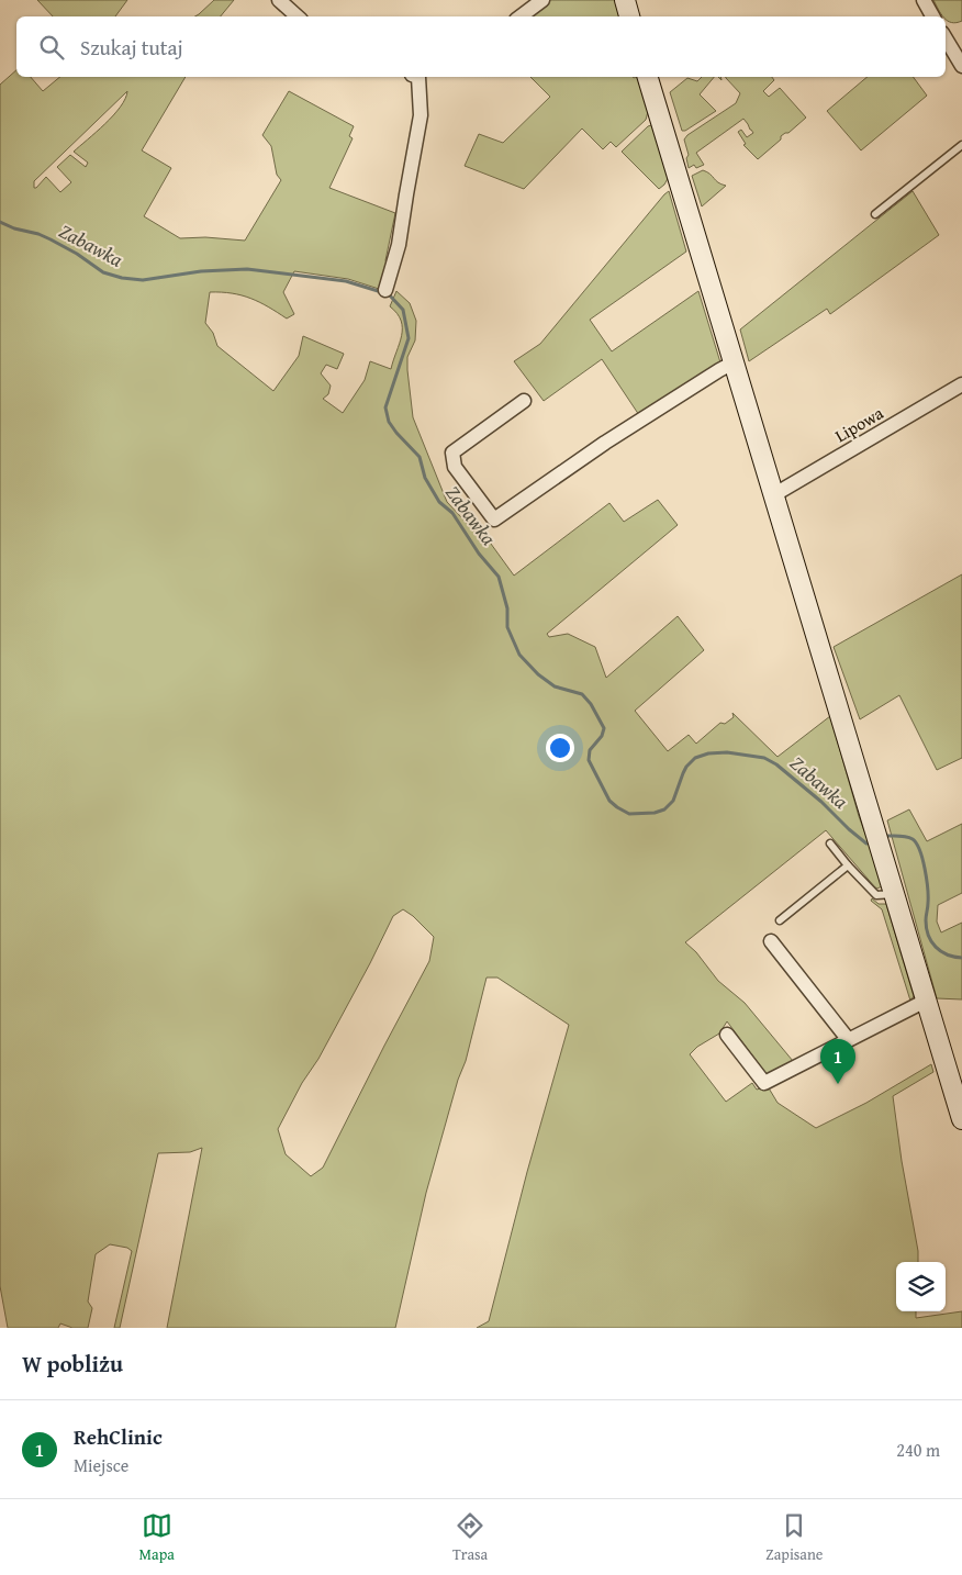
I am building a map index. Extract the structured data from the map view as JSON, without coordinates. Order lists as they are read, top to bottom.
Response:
{
  "streets": {
    "street": ["Lipowa"]
  },
  "water": ["Zabawka"],
  "page": {
    "search": "Szukaj tutaj",
    "pins": "1",
    "heading": "W pobliżu",
    "list": [
      {
        "mark": "1",
        "name": "RehClinic",
        "note": "Miejsce",
        "value": "240 m"
      }
    ],
    "nav": ["Mapa", "Trasa", "Zapisane"]
  }
}
